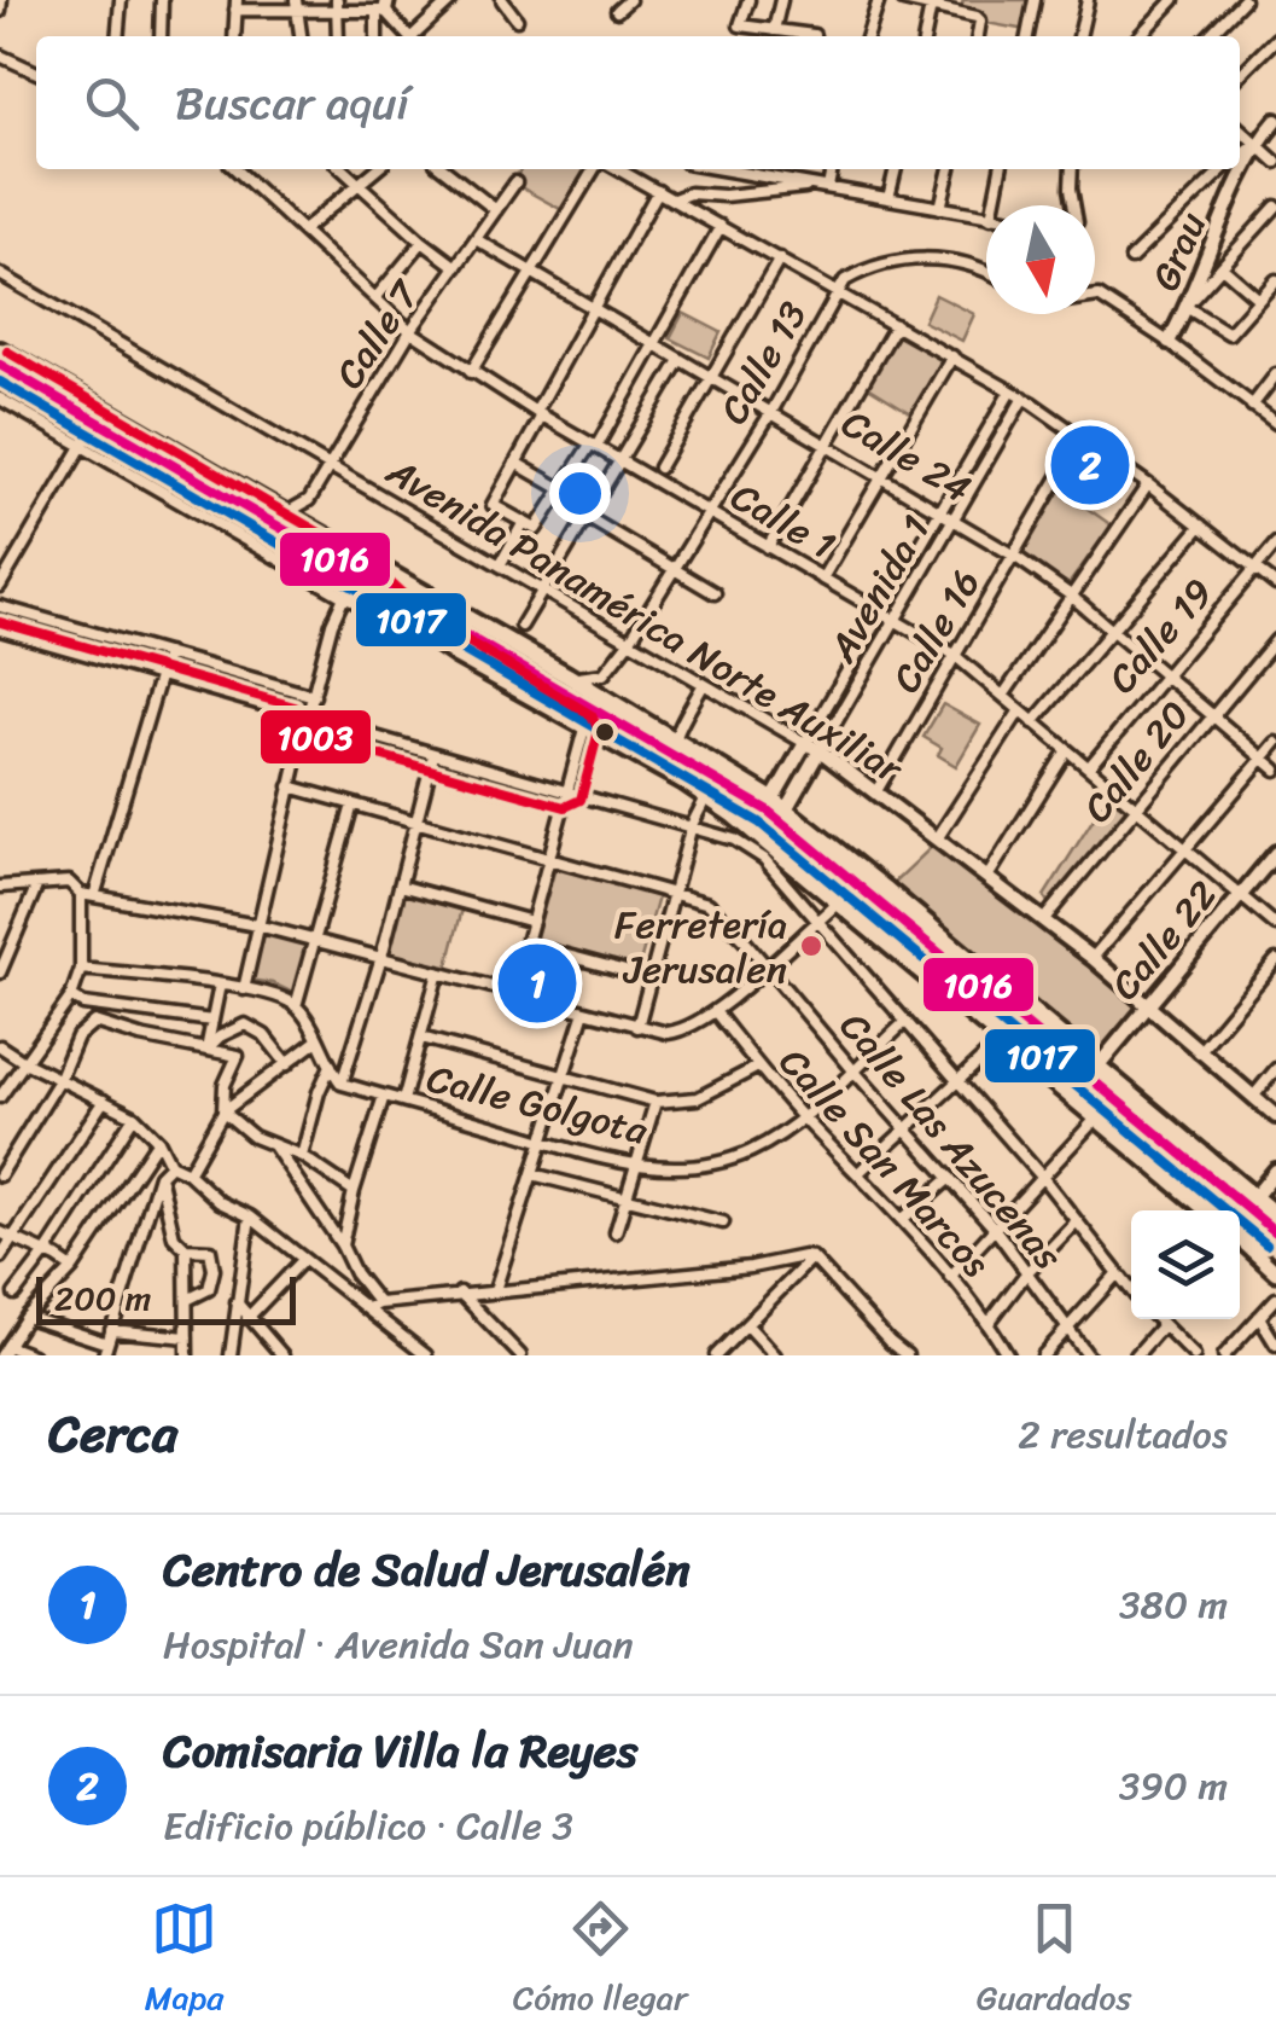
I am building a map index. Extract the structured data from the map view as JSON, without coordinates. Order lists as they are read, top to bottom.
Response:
{
  "streets": {
    "street": [
      "Grau",
      "Calle 7",
      "Calle 13",
      "Calle 24",
      "Calle 1",
      "Avenida 1",
      "Avenida Panamérica Norte Auxiliar",
      "Calle 16",
      "Calle 19",
      "Calle 20",
      "Calle 22",
      "Calle Golgota",
      "Calle Las Azucenas",
      "Calle San Marcos"
    ]
  },
  "crossings": [
    ["Calle 7", "Calle 24"],
    ["Calle 7", "Calle 1"],
    ["Calle 7", "Avenida Panamérica Norte Auxiliar"],
    ["Calle 13", "Calle 24"],
    ["Calle 13", "Calle 1"],
    ["Calle 13", "Avenida Panamérica Norte Auxiliar"],
    ["Calle 24", "Avenida 1"],
    ["Calle 24", "Calle 16"],
    ["Calle 24", "Calle 19"],
    ["Calle 24", "Calle 20"],
    ["Calle 1", "Avenida 1"],
    ["Calle 1", "Calle 16"],
    ["Calle 1", "Calle 19"],
    ["Calle 1", "Calle 20"],
    ["Calle 1", "Calle 22"],
    ["Avenida 1", "Avenida Panamérica Norte Auxiliar"],
    ["Avenida Panamérica Norte Auxiliar", "Calle 16"],
    ["Avenida Panamérica Norte Auxiliar", "Calle 20"],
    ["Avenida Panamérica Norte Auxiliar", "Calle 22"],
    ["Calle Golgota", "Calle Las Azucenas"],
    ["Calle Golgota", "Calle San Marcos"]
  ],
  "places": ["Ferretería Jerusalen"],
  "lines": ["transit line 1003", "transit line 1016", "transit line 1017"],
  "scale_bar": "200 m",
  "north": "bottom",
  "page": {
    "search": "Buscar aquí",
    "pins": ["2", "1"],
    "scale": "200 m",
    "heading": ["Cerca", "2 resultados"],
    "list": [
      {
        "mark": "1",
        "name": "Centro de Salud Jerusalén",
        "note": "Hospital · Avenida San Juan",
        "value": "380 m"
      },
      {
        "mark": "2",
        "name": "Comisaria Villa la Reyes",
        "note": "Edificio público · Calle 3",
        "value": "390 m"
      }
    ],
    "nav": ["Mapa", "Cómo llegar", "Guardados"]
  }
}
